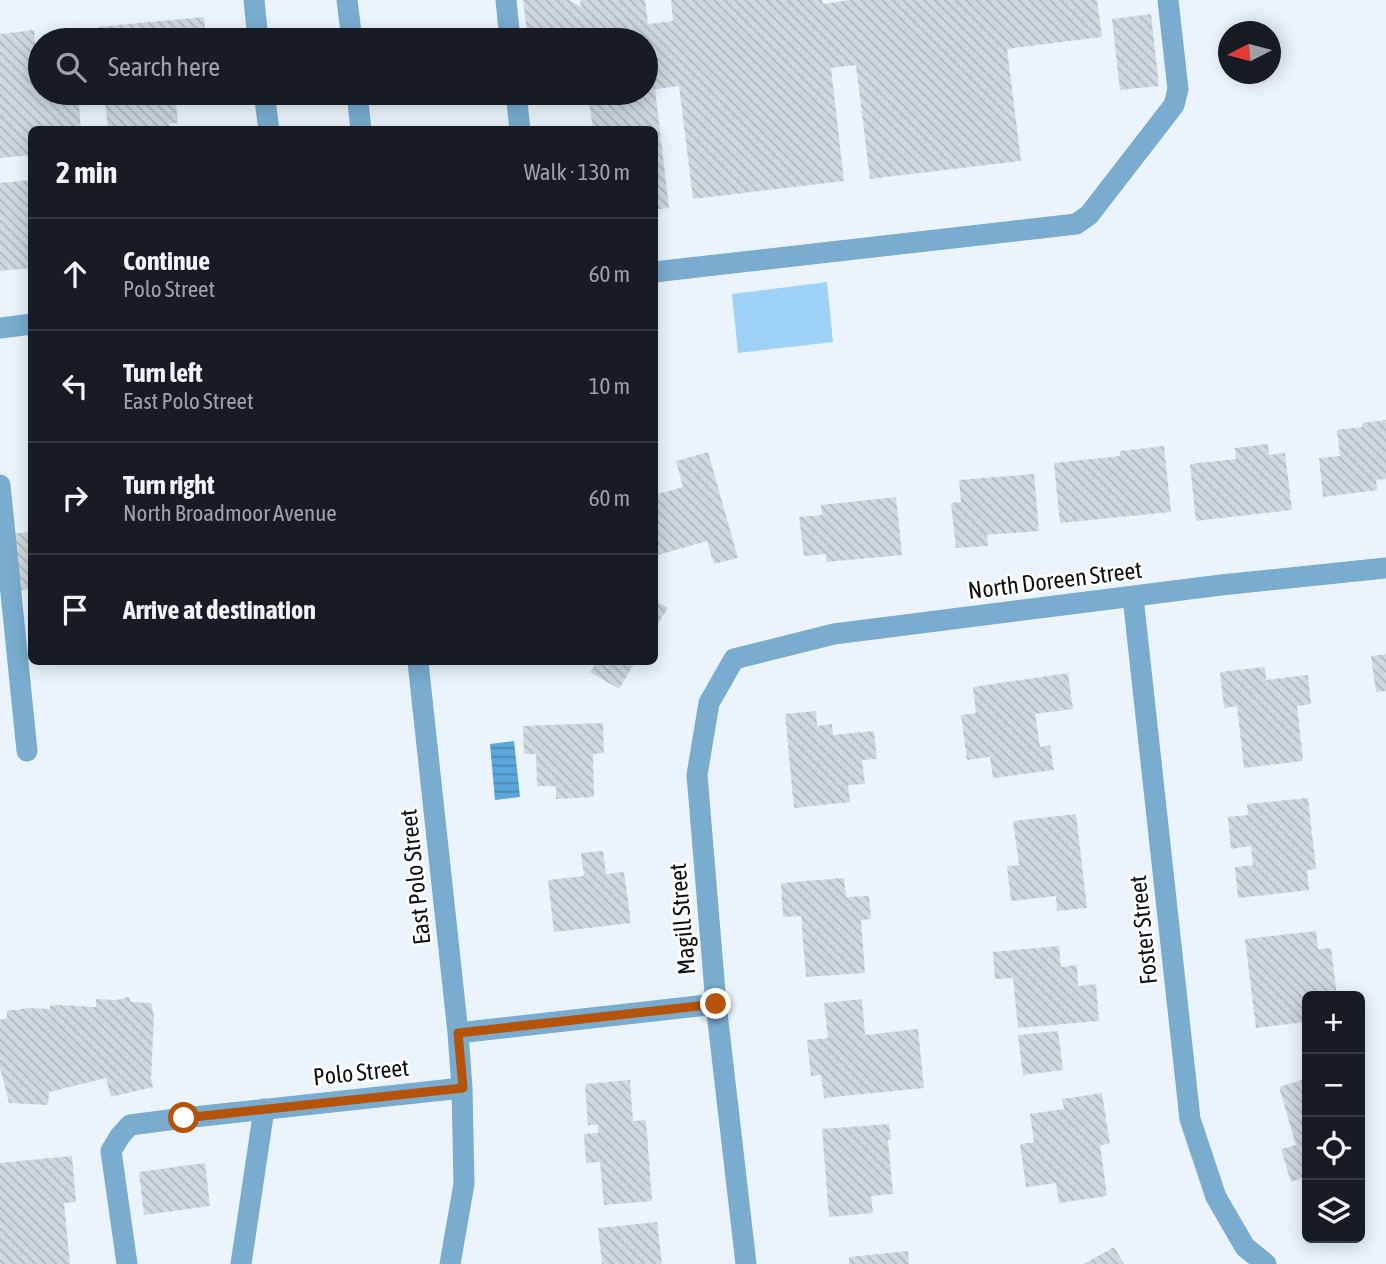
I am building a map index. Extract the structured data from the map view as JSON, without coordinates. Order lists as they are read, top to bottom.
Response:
{
  "streets": {
    "street": [
      "North Doreen Street",
      "East Polo Street",
      "Magill Street",
      "Foster Street",
      "Polo Street"
    ]
  },
  "crossings": [
    ["North Doreen Street", "Magill Street"],
    ["North Doreen Street", "Foster Street"],
    ["East Polo Street", "Polo Street"]
  ],
  "north": "left",
  "page": {
    "search": "Search here",
    "heading": ["2 min", "Walk · 130 m"],
    "list": [
      ["Continue", "Polo Street", "60 m"],
      ["Turn left", "East Polo Street", "10 m"],
      ["Turn right", "North Broadmoor Avenue", "60 m"],
      "Arrive at destination"
    ],
    "map_buttons": ["+", "−"]
  }
}
